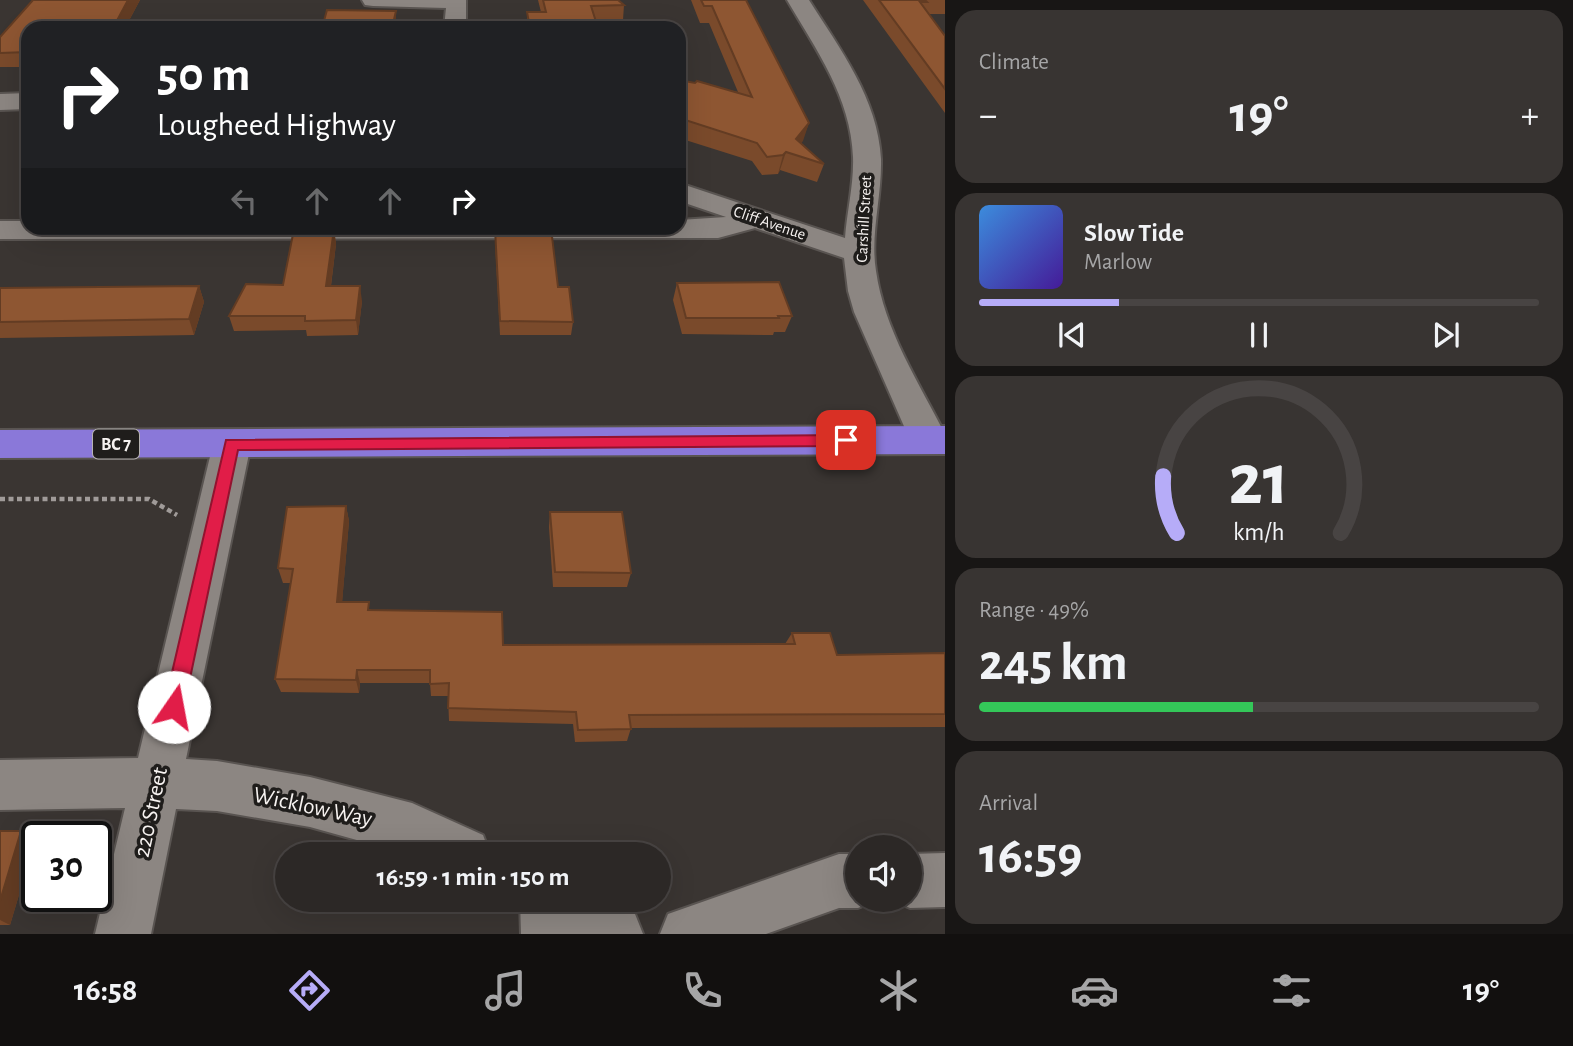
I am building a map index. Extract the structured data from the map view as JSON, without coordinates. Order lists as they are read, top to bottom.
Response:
{
  "streets": {
    "highway": ["BC 7"],
    "street": [
      "Carshill Street",
      "Cliff Avenue",
      "Wicklow Way",
      "220 Street"
    ]
  },
  "crossings": [
    ["Carshill Street", "Cliff Avenue"],
    ["Carshill Street", "BC 7"],
    ["BC 7", "220 Street"],
    ["Wicklow Way", "220 Street"]
  ],
  "page": {
    "tile": [
      "Climate",
      ["Range · 49%", "245 km"],
      ["Arrival", "16:59"]
    ],
    "turn": ["50 m", "Lougheed Highway"],
    "heat": ["−", "19°", "+"],
    "song": ["Slow Tide", "Marlow"],
    "limit": "30",
    "trip": "16:59 · 1 min · 150 m",
    "tabs": ["16:58", "19°"],
    "gauge": ["21", "km/h"]
  }
}
